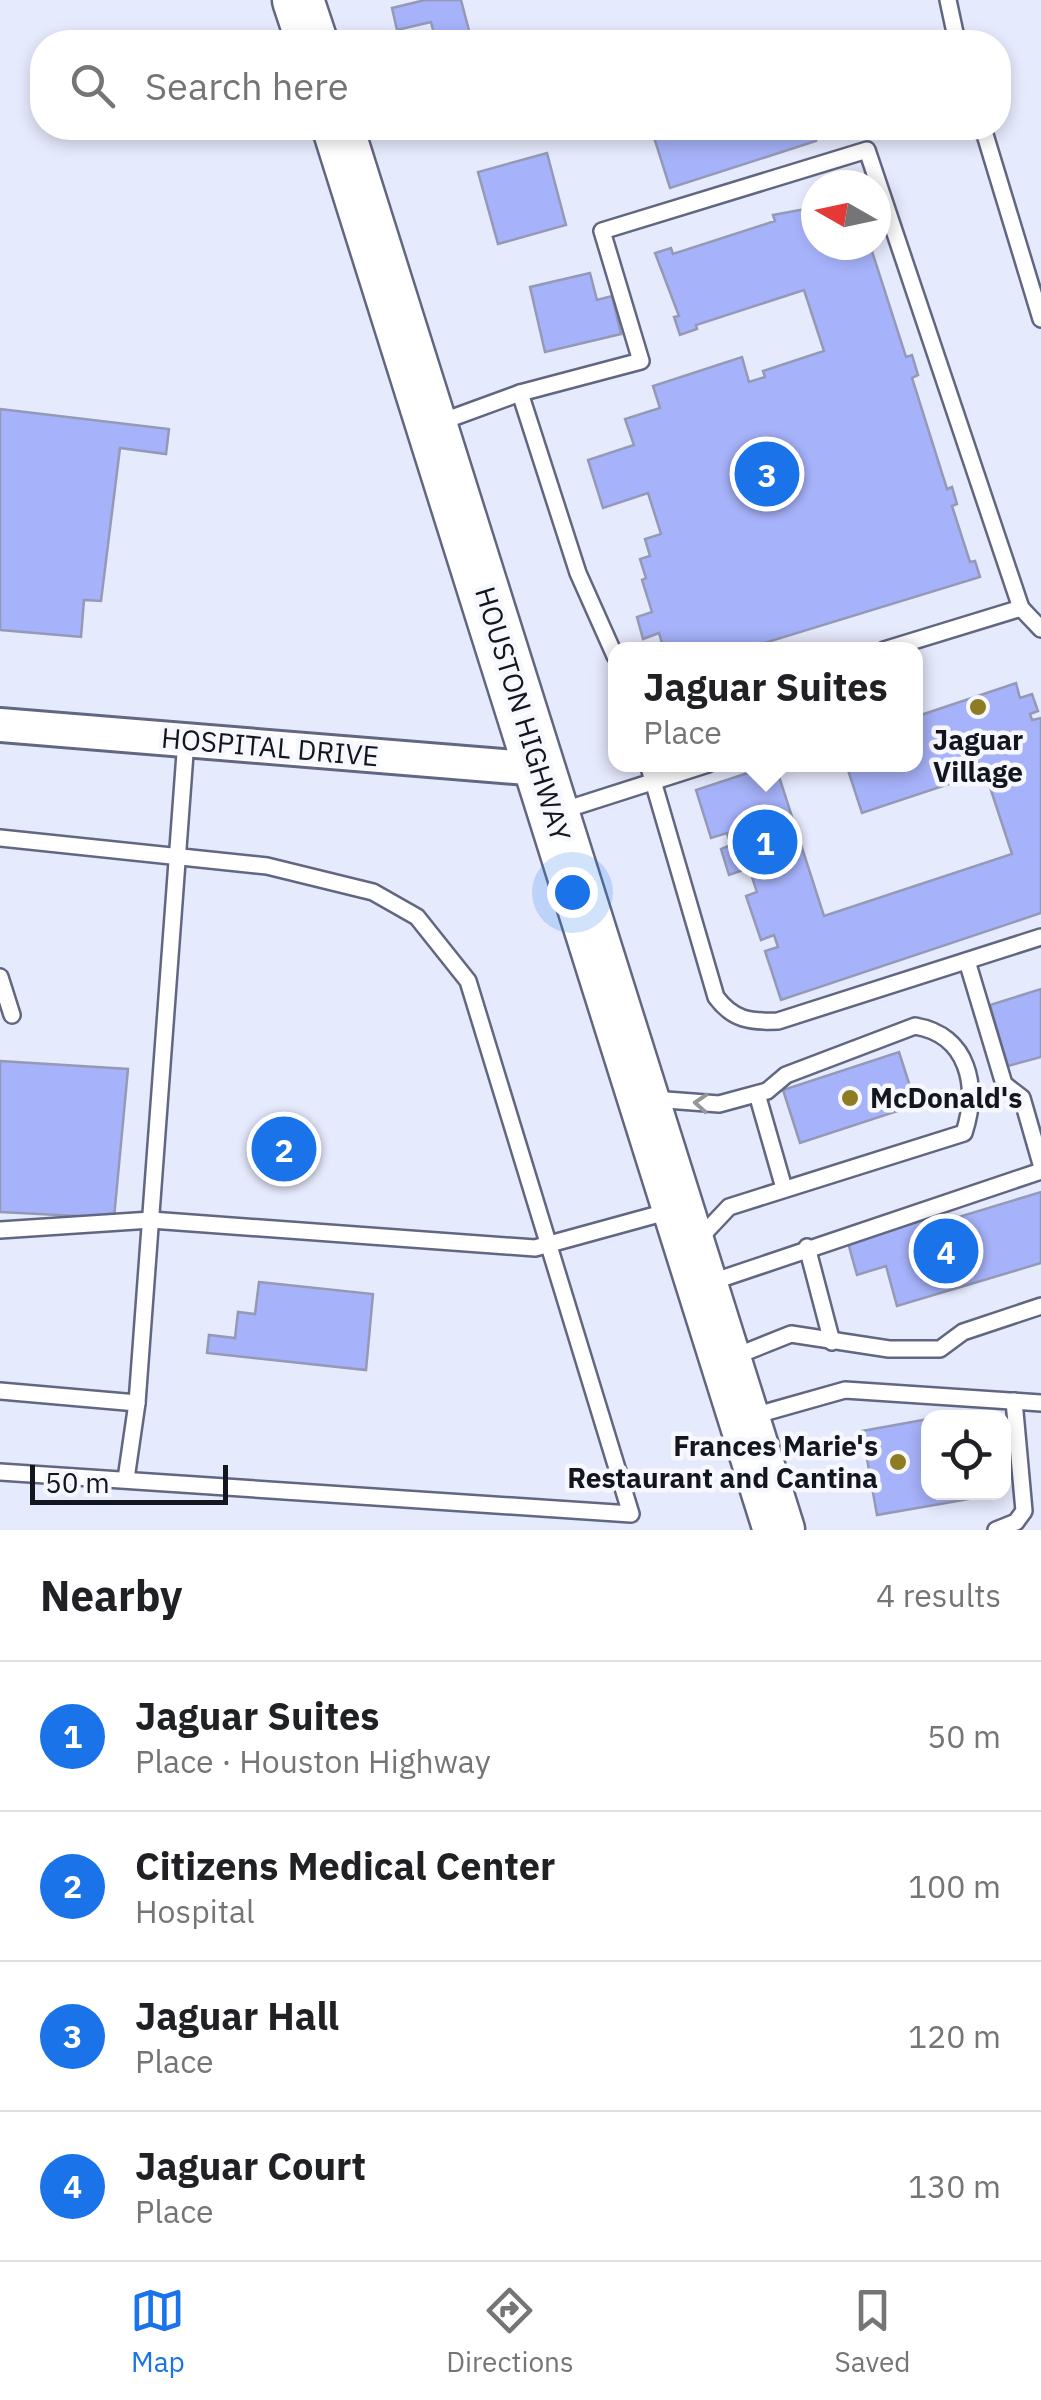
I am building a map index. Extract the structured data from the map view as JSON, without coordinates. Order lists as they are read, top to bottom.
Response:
{
  "streets": {
    "main road": ["HOUSTON HIGHWAY"],
    "street": ["HOSPITAL DRIVE"]
  },
  "crossings": [
    ["HOUSTON HIGHWAY", "HOSPITAL DRIVE"]
  ],
  "places": ["Jaguar Village", "McDonald's", "Frances Marie's Restaurant and Cantina"],
  "scale_bar": "50 m",
  "north": "left",
  "page": {
    "search": "Search here",
    "pins": [
      "3",
      "1",
      "2",
      "4"
    ],
    "popup": ["Jaguar Suites", "Place"],
    "scale": "50 m",
    "heading": ["Nearby", "4 results"],
    "list": [
      {
        "mark": "1",
        "name": "Jaguar Suites",
        "note": "Place · Houston Highway",
        "value": "50 m"
      },
      {
        "mark": "2",
        "name": "Citizens Medical Center",
        "note": "Hospital",
        "value": "100 m"
      },
      {
        "mark": "3",
        "name": "Jaguar Hall",
        "note": "Place",
        "value": "120 m"
      },
      {
        "mark": "4",
        "name": "Jaguar Court",
        "note": "Place",
        "value": "130 m"
      }
    ],
    "nav": ["Map", "Directions", "Saved"]
  }
}
